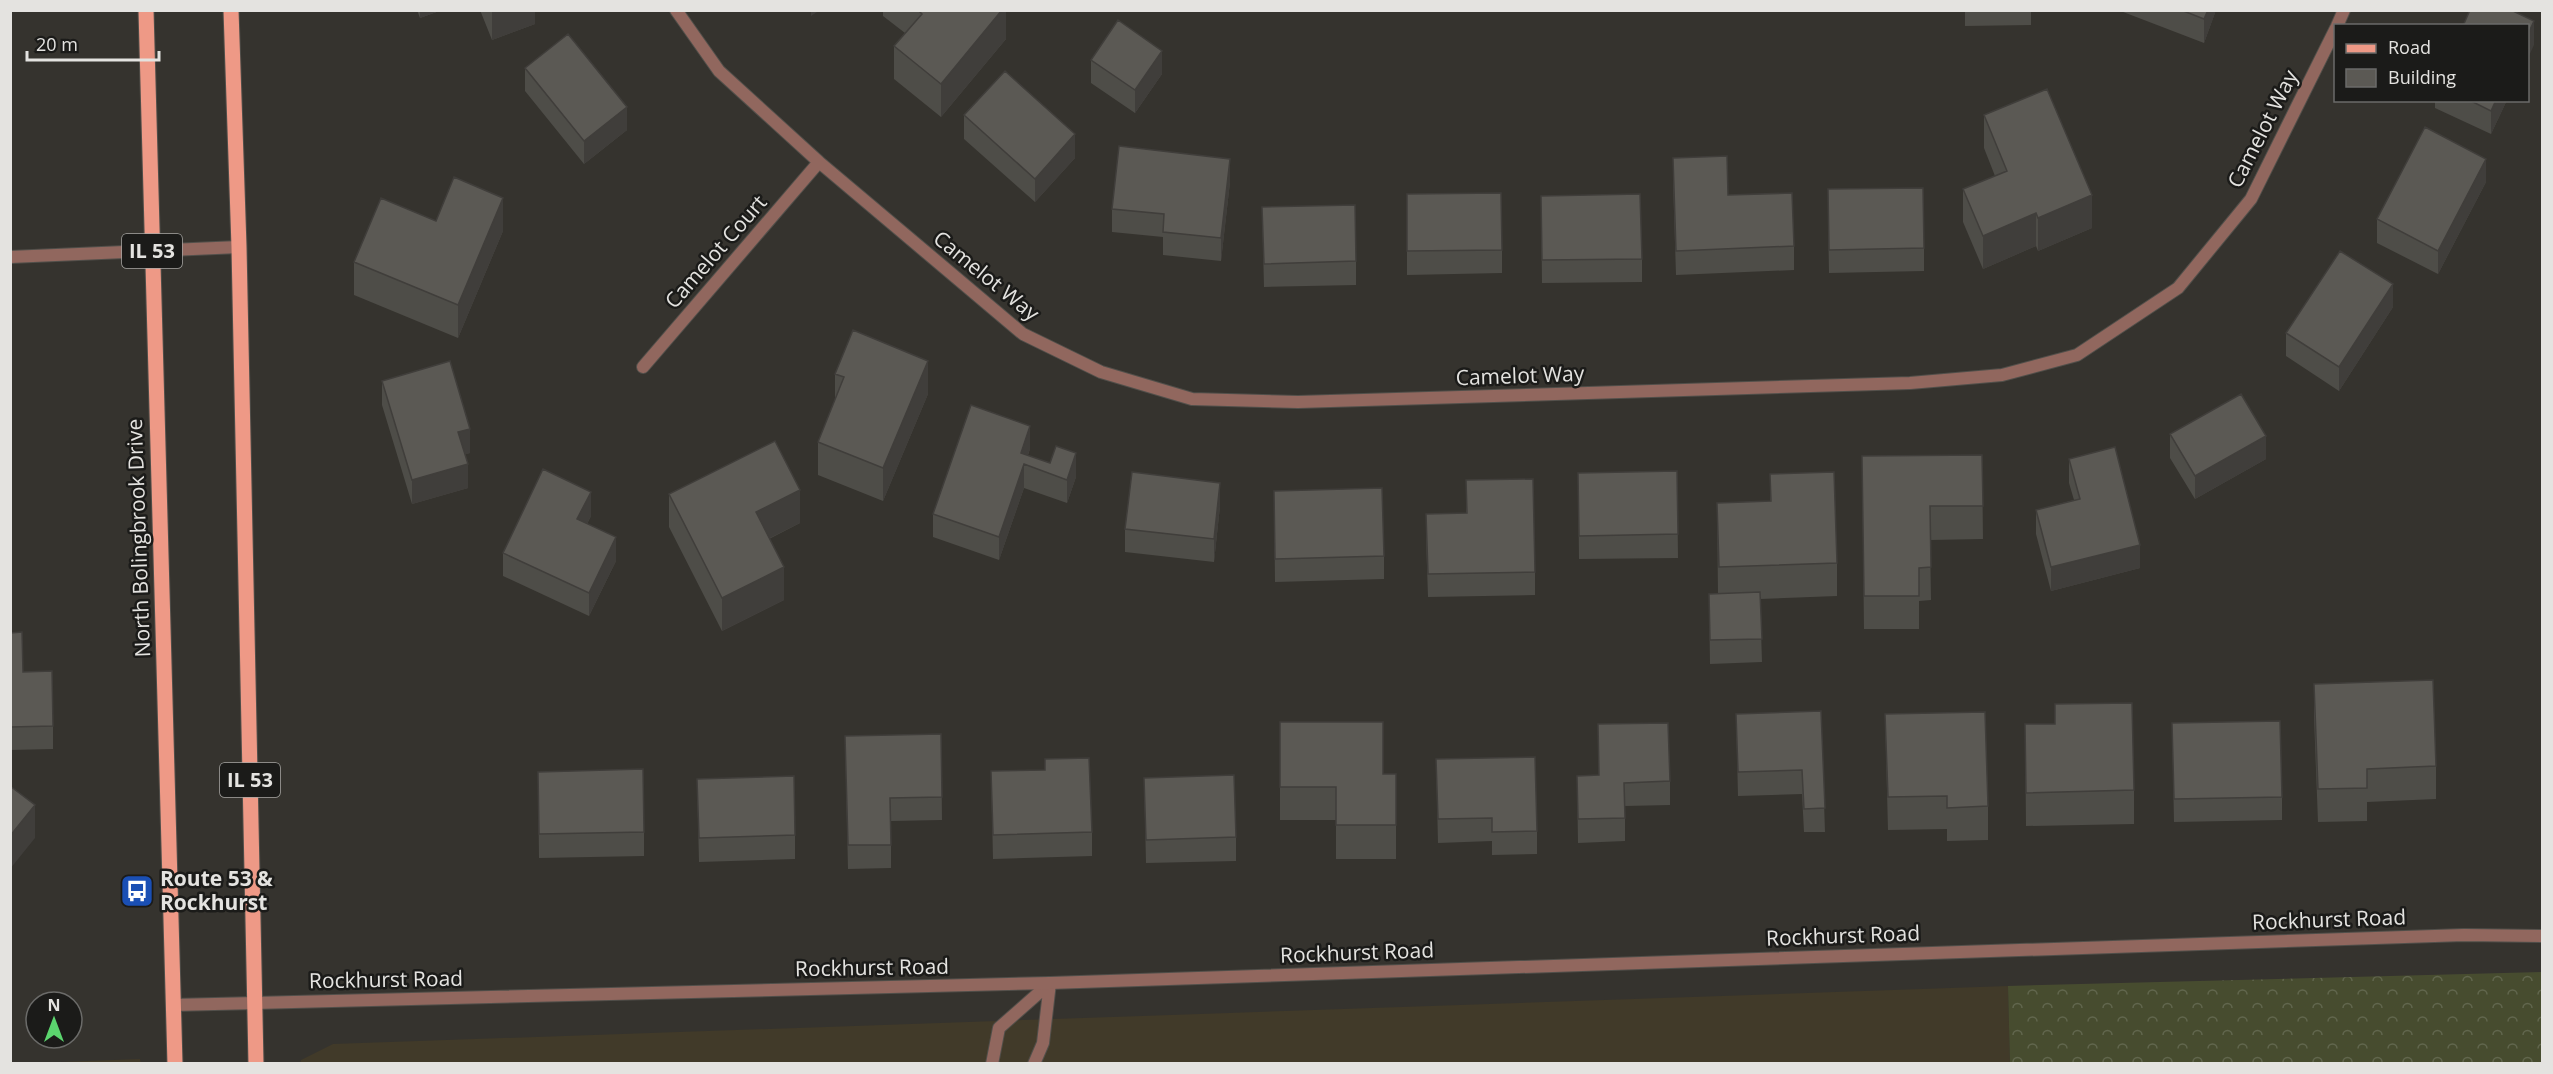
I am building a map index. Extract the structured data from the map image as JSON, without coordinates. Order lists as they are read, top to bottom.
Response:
{
  "streets": {
    "main road": ["IL 53", "North Bolingbrook Drive"],
    "street": ["Camelot Way", "Camelot Court", "Rockhurst Road"]
  },
  "crossings": [
    ["Camelot Way", "Camelot Court"],
    ["IL 53", "Rockhurst Road"],
    ["North Bolingbrook Drive", "Rockhurst Road"]
  ],
  "places": {
    "bus stop": ["Route 53 & Rockhurst"]
  },
  "legend": ["Road", "Building"],
  "scale_bar": "20 m",
  "north": "top"
}
